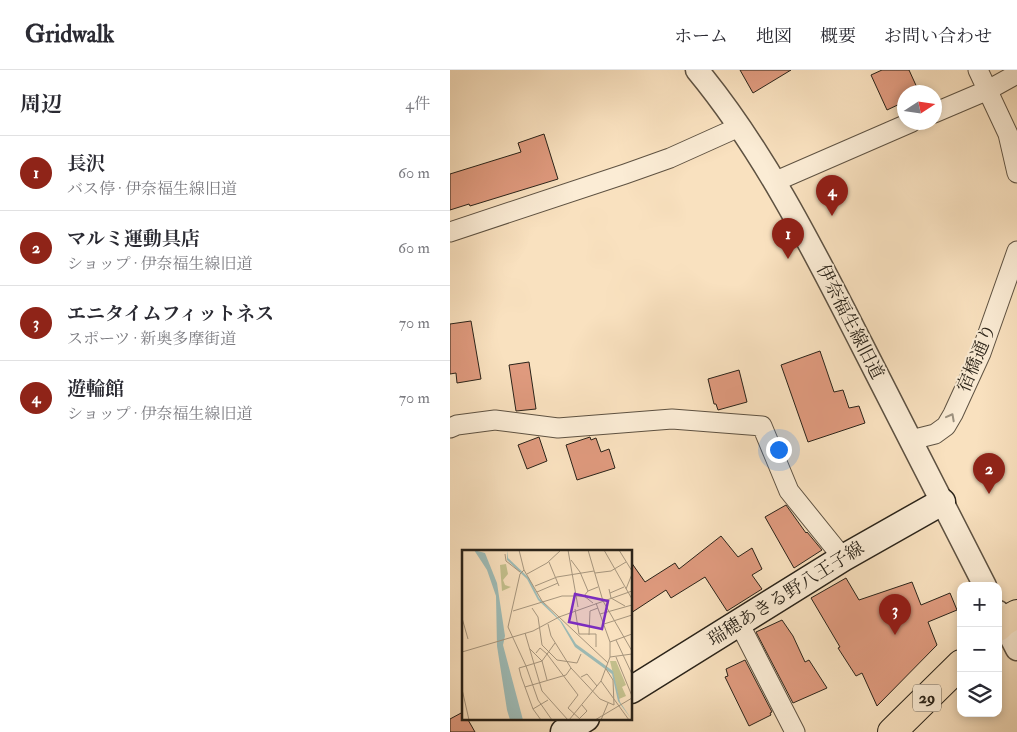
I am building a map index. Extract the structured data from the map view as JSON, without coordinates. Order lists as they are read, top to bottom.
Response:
{
  "streets": {
    "main road": ["瑞穂あきる野八王子線", "29"],
    "street": ["伊奈福生線旧道", "宿橋通り"]
  },
  "crossings": [
    ["伊奈福生線旧道", "宿橋通り"],
    ["伊奈福生線旧道", "瑞穂あきる野八王子線"]
  ],
  "one_way": ["宿橋通り"],
  "north": "right",
  "page": {
    "header": "Gridwalk",
    "nav": [
      "ホーム",
      "地図",
      "概要",
      "お問い合わせ"
    ],
    "heading": ["周辺", "4件"],
    "list": [
      {
        "mark": "1",
        "name": "長沢",
        "note": "バス停 · 伊奈福生線旧道",
        "value": "60 m"
      },
      {
        "mark": "2",
        "name": "マルミ運動具店",
        "note": "ショップ · 伊奈福生線旧道",
        "value": "60 m"
      },
      {
        "mark": "3",
        "name": "エニタイムフィットネス",
        "note": "スポーツ · 新奥多摩街道",
        "value": "70 m"
      },
      {
        "mark": "4",
        "name": "遊輪館",
        "note": "ショップ · 伊奈福生線旧道",
        "value": "70 m"
      }
    ],
    "pins": [
      "4",
      "1",
      "2",
      "3"
    ],
    "map_buttons": ["+", "−"]
  }
}
